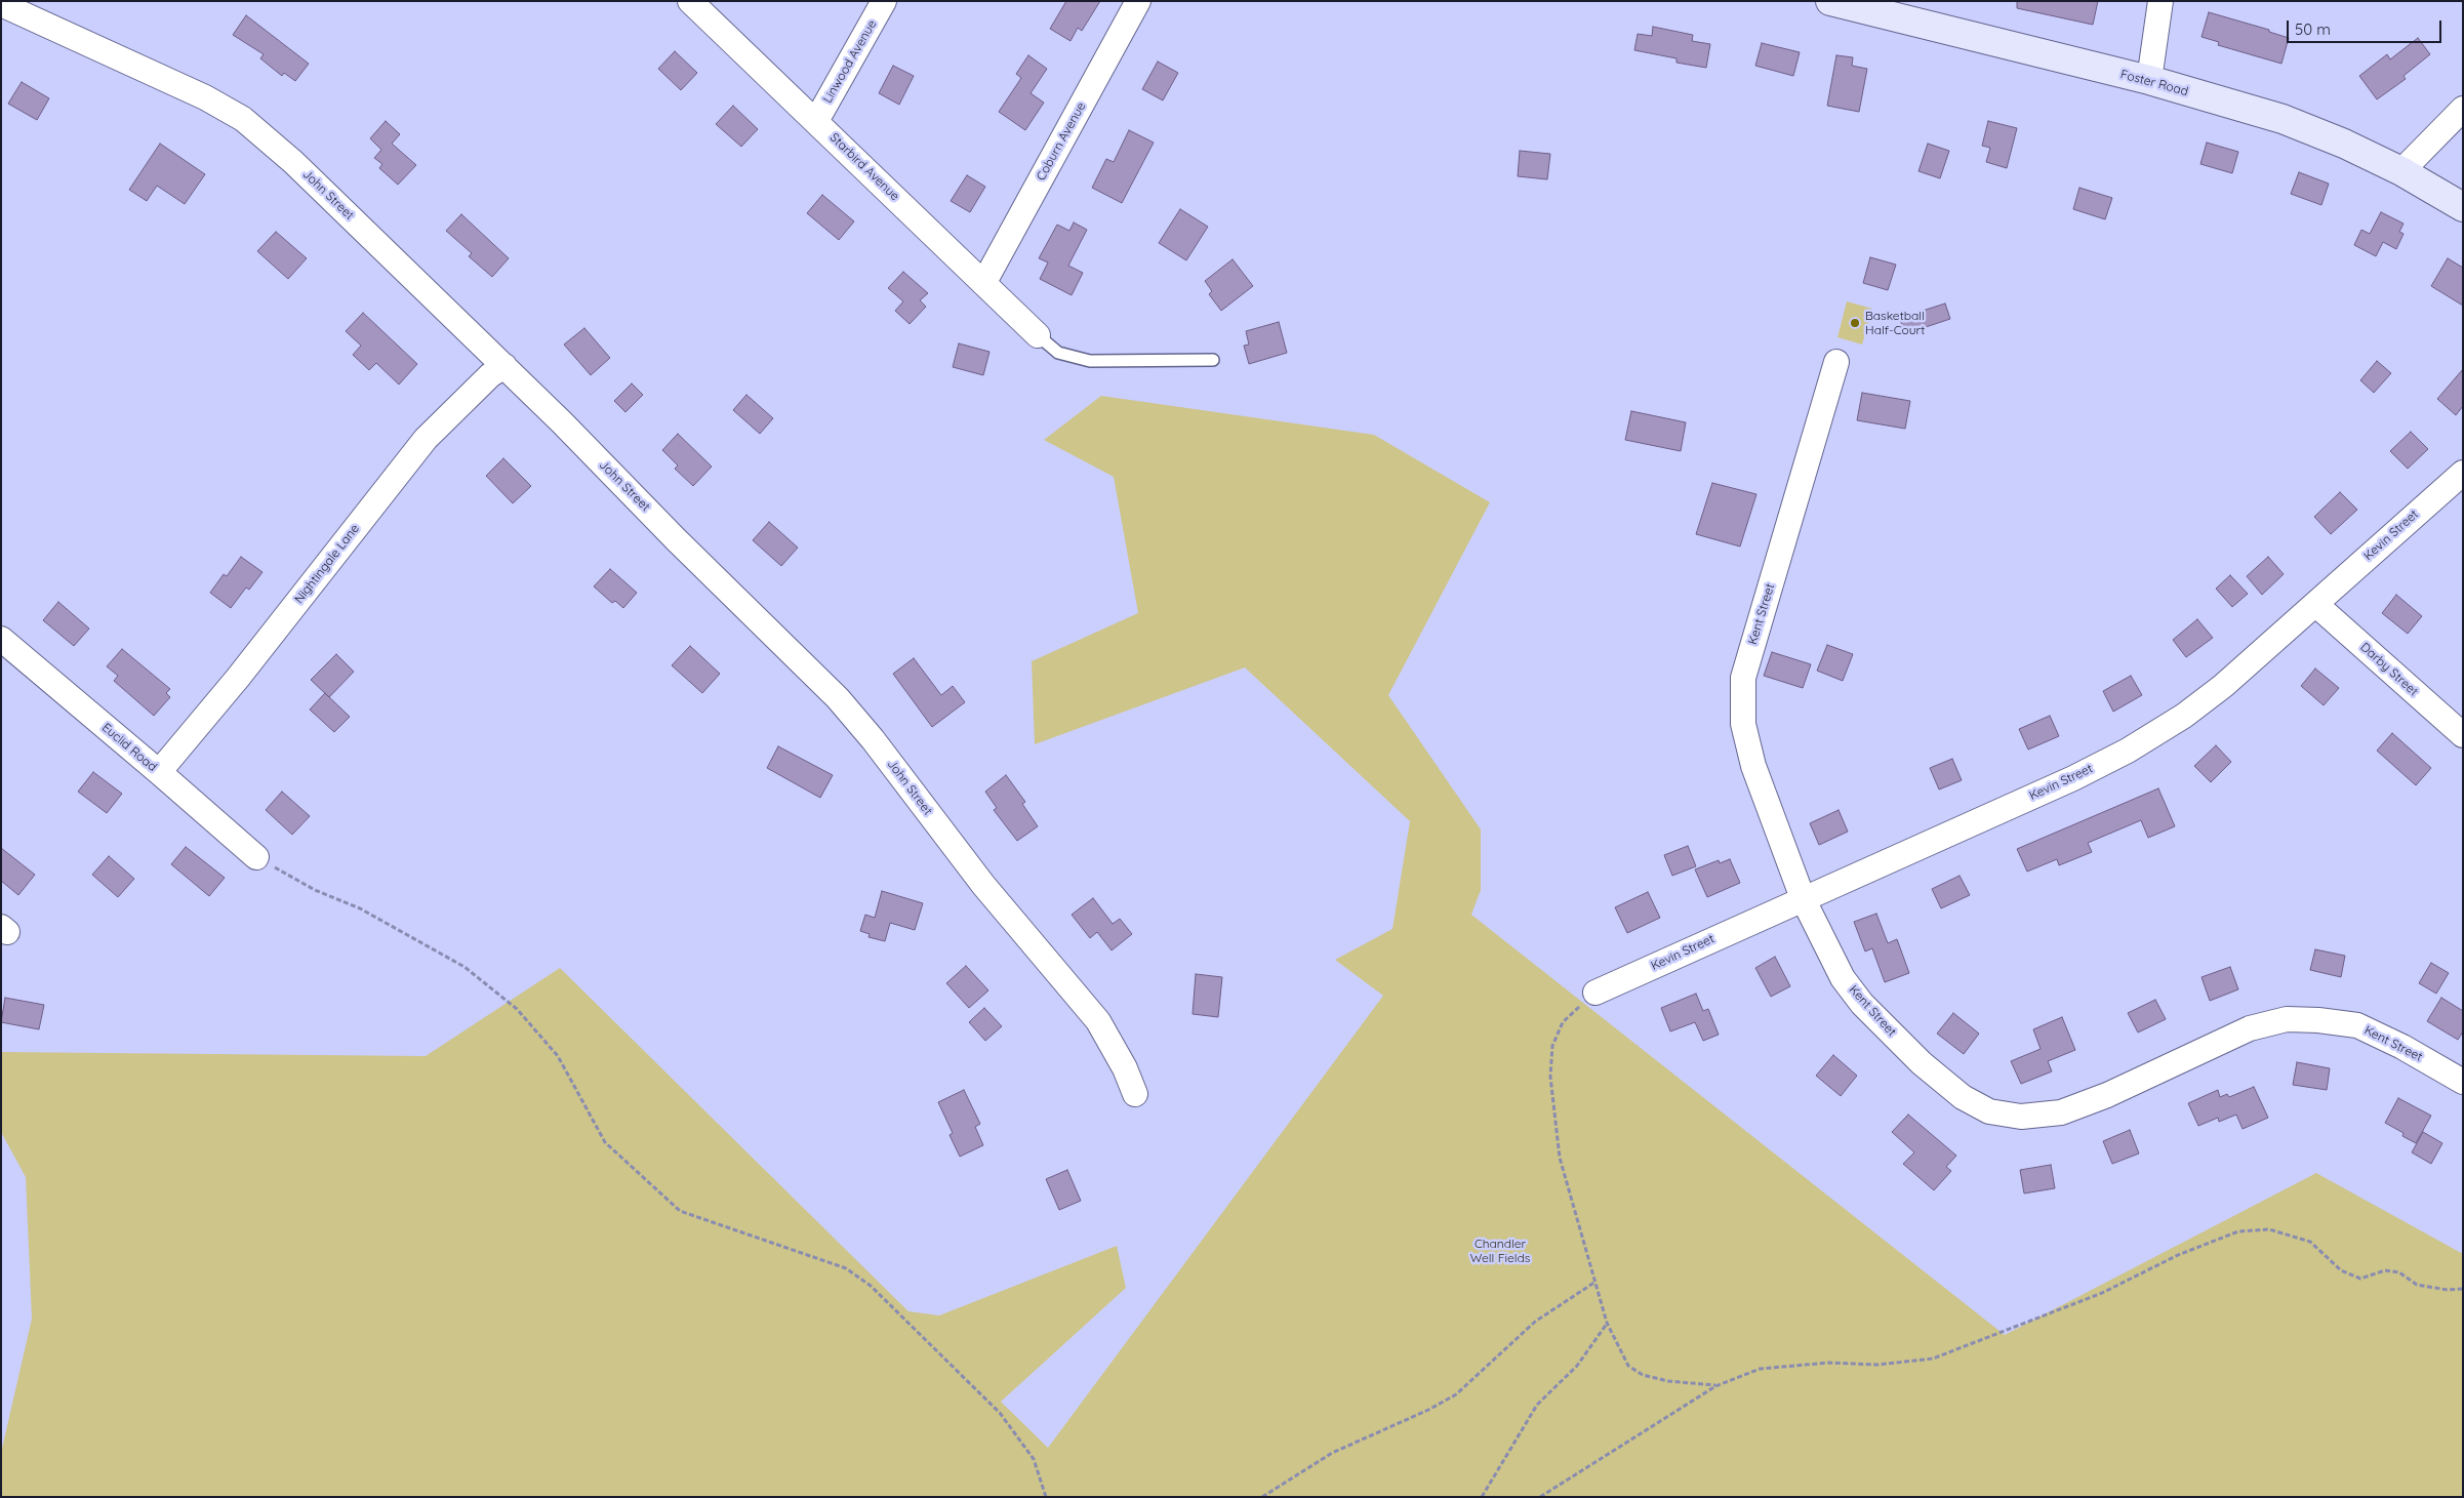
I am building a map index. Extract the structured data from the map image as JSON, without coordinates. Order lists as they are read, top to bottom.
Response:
{
  "streets": {
    "street": [
      "Linwood Avenue",
      "Foster Road",
      "Coburn Avenue",
      "Starbird Avenue",
      "John Street",
      "Kevin Street",
      "Nightingale Lane",
      "Kent Street",
      "Darby Street",
      "Euclid Road"
    ]
  },
  "crossings": [
    ["Linwood Avenue", "Starbird Avenue"],
    ["Coburn Avenue", "Starbird Avenue"],
    ["John Street", "Nightingale Lane"],
    ["Kevin Street", "Kent Street"],
    ["Kevin Street", "Darby Street"],
    ["Nightingale Lane", "Euclid Road"]
  ],
  "parks": ["Chandler Well Fields"],
  "places": ["Basketball Half-Court"],
  "scale_bar": "50 m"
}
